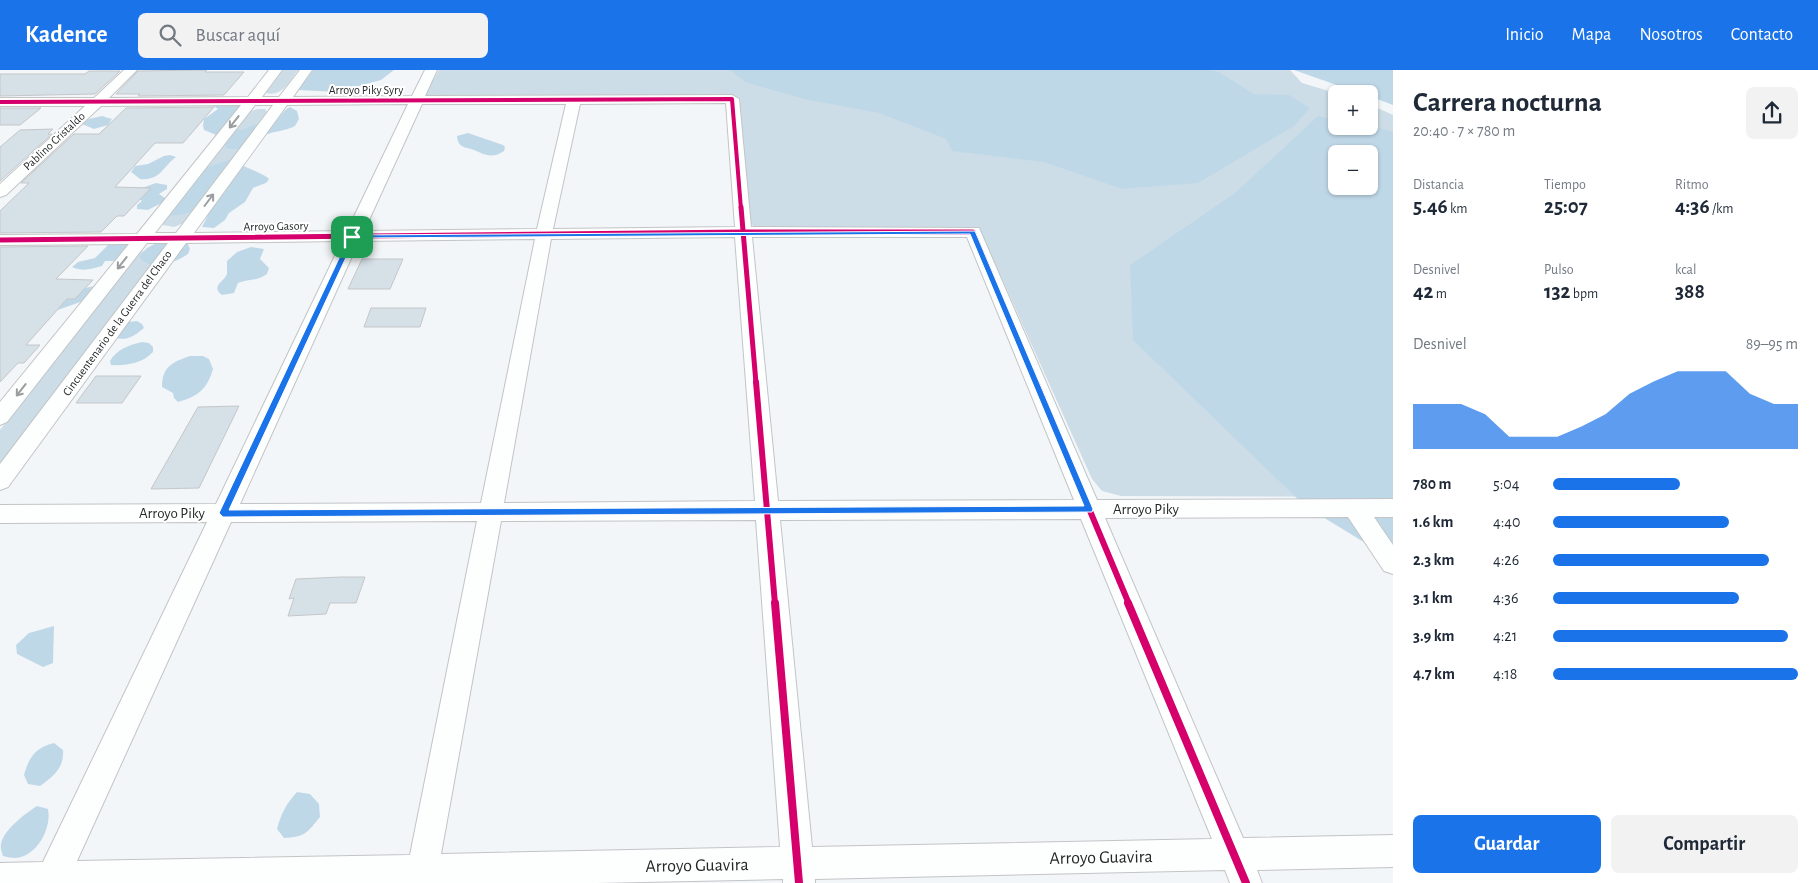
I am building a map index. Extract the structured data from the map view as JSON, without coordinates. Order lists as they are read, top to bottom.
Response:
{
  "streets": {
    "street": [
      "Arroyo Piky Syry",
      "Pablino Cristaldo",
      "Arroyo Gasory",
      "Cincuentenario de la Guerra del Chaco",
      "Arroyo Piky",
      "Arroyo Guavira"
    ]
  },
  "crossings": [
    ["Arroyo Piky Syry", "Pablino Cristaldo"],
    ["Arroyo Piky Syry", "Arroyo Gasory"],
    ["Arroyo Piky Syry", "Cincuentenario de la Guerra del Chaco"],
    ["Arroyo Gasory", "Cincuentenario de la Guerra del Chaco"],
    ["Arroyo Gasory", "Arroyo Piky"]
  ],
  "page": {
    "header": "Kadence",
    "search": "Buscar aquí",
    "nav": [
      "Inicio",
      "Mapa",
      "Nosotros",
      "Contacto"
    ],
    "heading": ["Carrera nocturna", "20:40 · 7 × 780 m"],
    "map_buttons": ["+", "−"],
    "stats": [
      ["Distancia", "5.46 km"],
      ["Tiempo", "25:07"],
      ["Ritmo", "4:36 /km"],
      ["Desnivel", "42 m"],
      ["Pulso", "132 bpm"],
      ["kcal", "388"]
    ],
    "chart": ["Desnivel", "89–95 m"],
    "list": [
      {
        "name": "780 m",
        "note": "5:04"
      },
      {
        "name": "1.6 km",
        "note": "4:40"
      },
      {
        "name": "2.3 km",
        "note": "4:26"
      },
      {
        "name": "3.1 km",
        "note": "4:36"
      },
      {
        "name": "3.9 km",
        "note": "4:21"
      },
      {
        "name": "4.7 km",
        "note": "4:18"
      }
    ],
    "buttons": ["Guardar", "Compartir"]
  }
}
